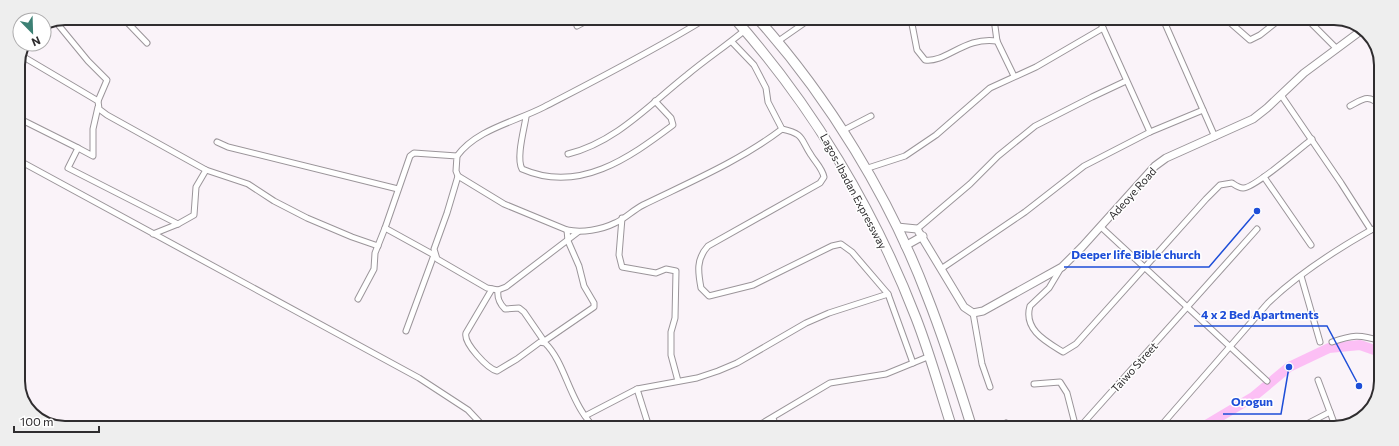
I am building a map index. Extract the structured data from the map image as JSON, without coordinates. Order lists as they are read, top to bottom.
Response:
{
  "streets": {
    "highway": ["Lagos-Ibadan Expressway"],
    "street": ["Adeoye Road", "Taiwo Street"]
  },
  "places": ["Deeper life Bible church", "Orogun", "4 x 2 Bed Apartments"],
  "scale_bar": "100 m",
  "north": "bottom right"
}
